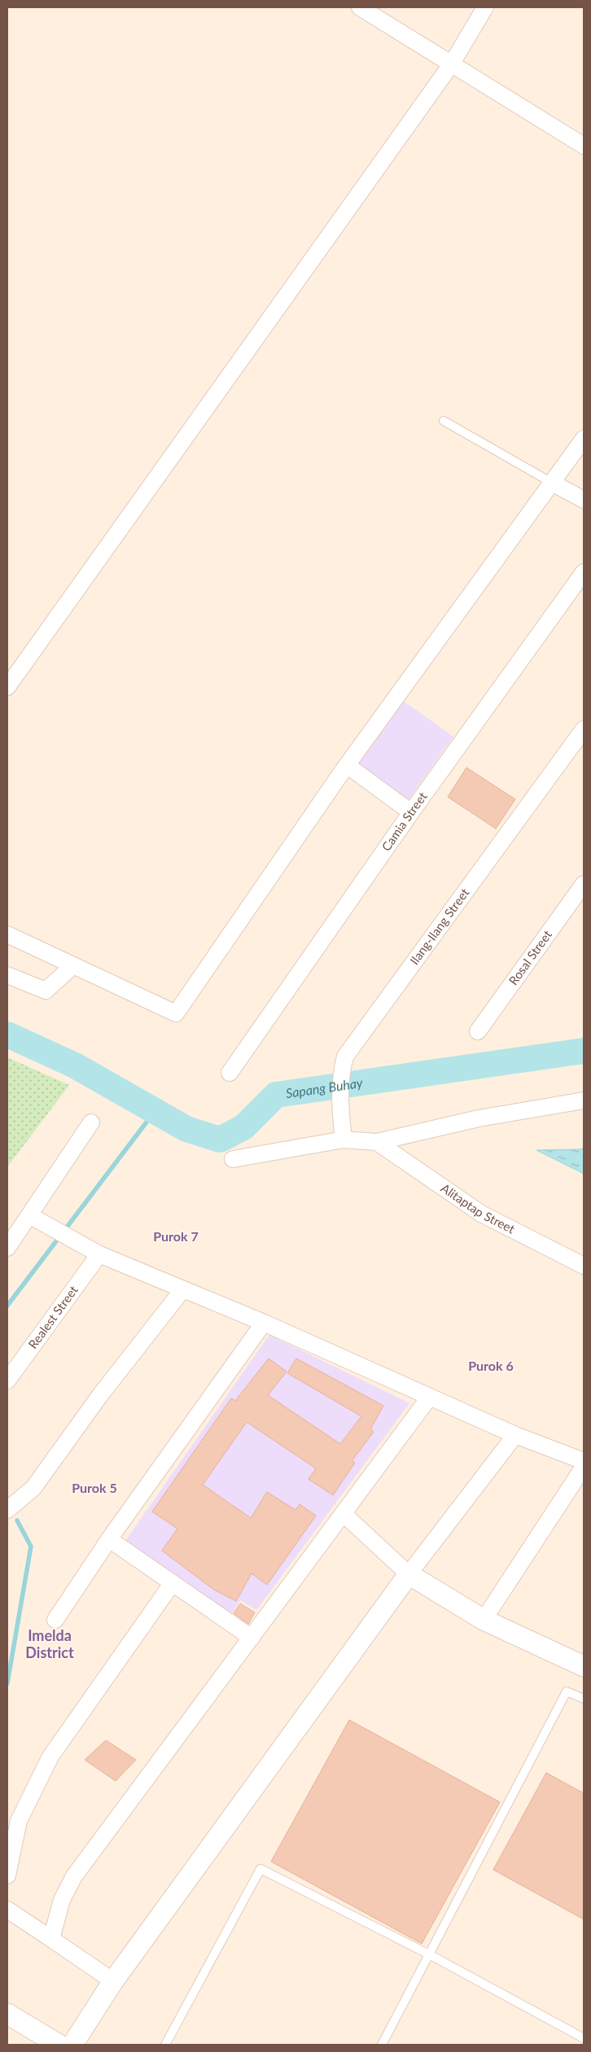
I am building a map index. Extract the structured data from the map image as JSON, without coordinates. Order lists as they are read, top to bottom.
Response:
{
  "streets": {
    "street": [
      "Camia Street",
      "Ilang-Ilang Street",
      "Rosal Street",
      "Alitaptap Street",
      "Realest Street"
    ]
  },
  "districts": [
    "Purok 7",
    "Purok 6",
    "Purok 5",
    "Imelda District"
  ],
  "water": ["Sapang Buhay"]
}
